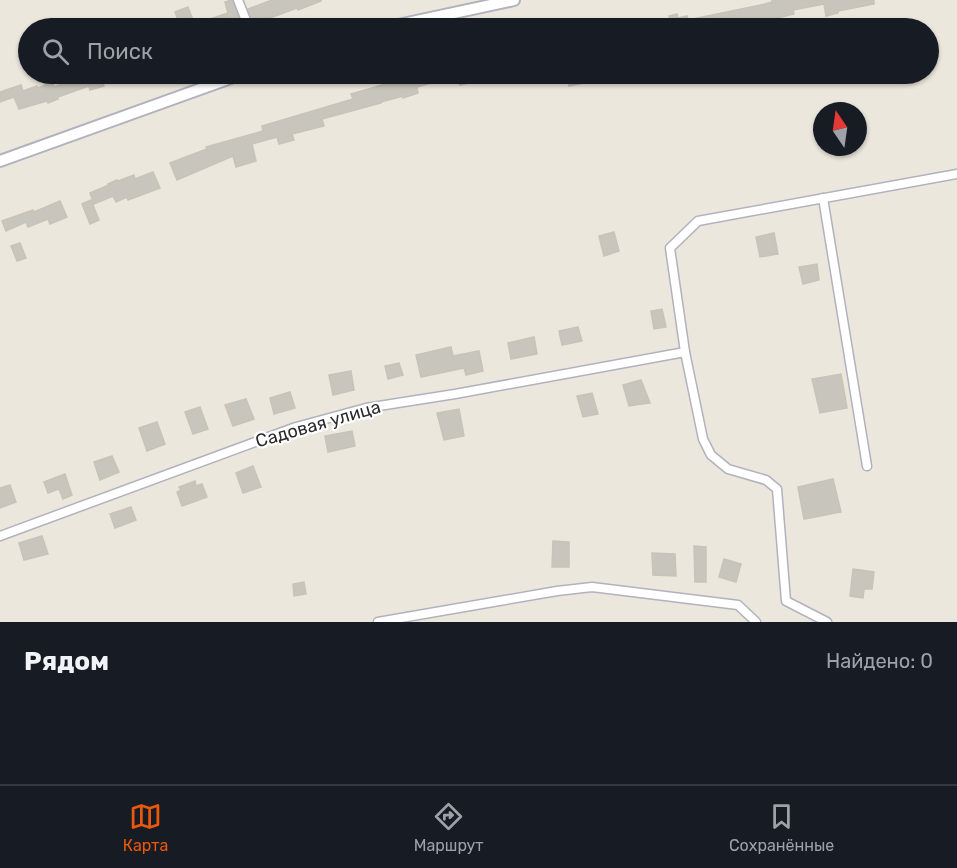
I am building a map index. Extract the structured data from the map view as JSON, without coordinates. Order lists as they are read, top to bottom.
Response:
{
  "streets": {
    "street": ["Садовая улица"]
  },
  "north": "top",
  "page": {
    "search": "Поиск",
    "heading": ["Рядом", "Найдено: 0"],
    "nav": ["Карта", "Маршрут", "Сохранённые"]
  }
}
